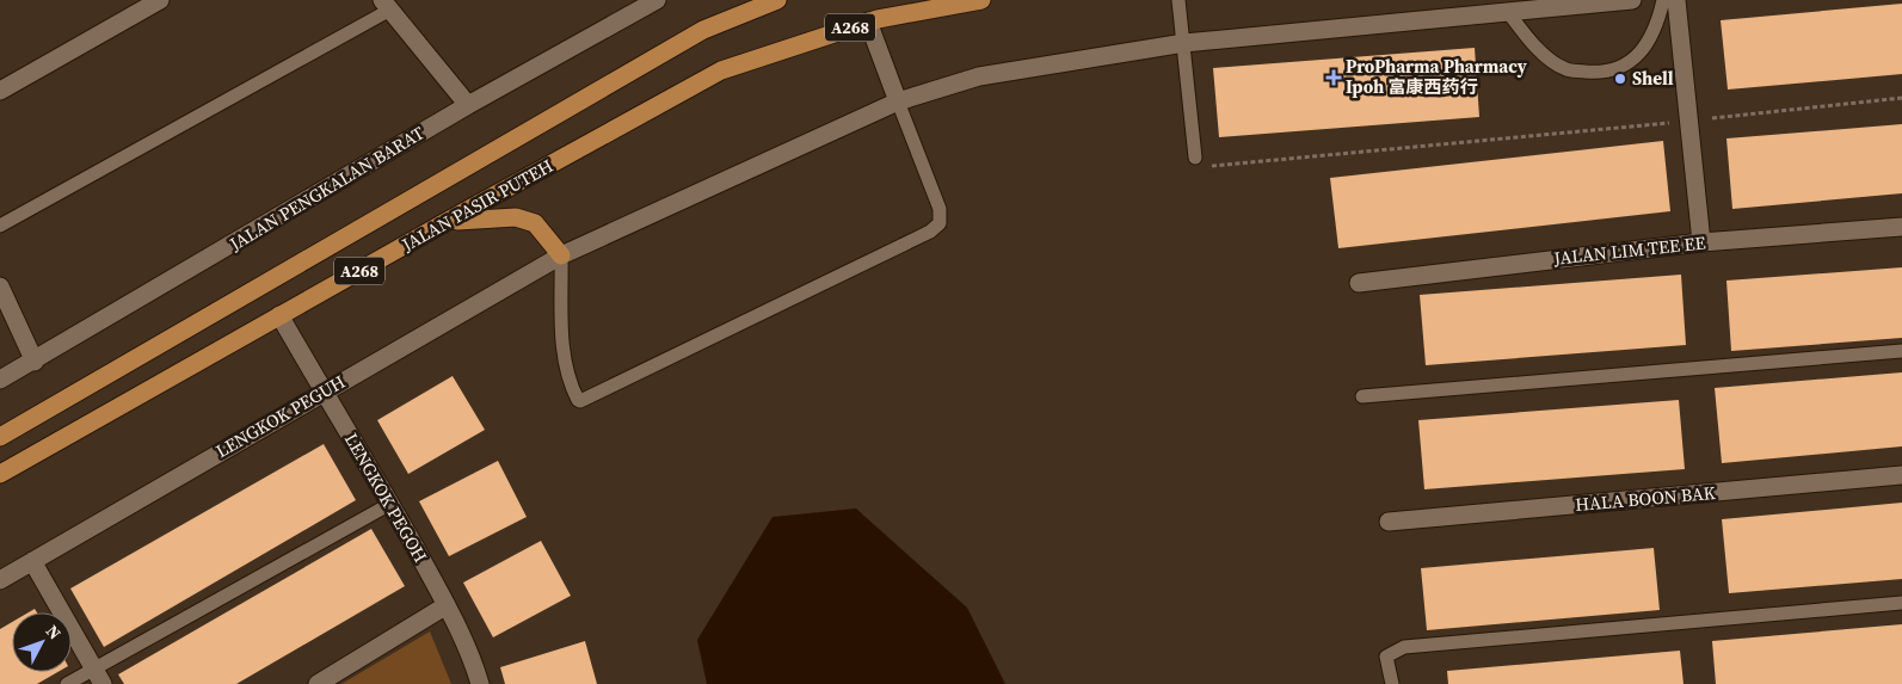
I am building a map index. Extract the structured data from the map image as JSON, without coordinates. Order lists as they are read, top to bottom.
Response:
{
  "streets": {
    "main road": ["A268", "JALAN PASIR PUTEH"],
    "street": [
      "JALAN PENGKALAN BARAT",
      "JALAN LIM TEE EE",
      "LENGKOK PEGUH",
      "LENGKOK PEGOH",
      "HALA BOON BAK"
    ]
  },
  "crossings": [
    ["JALAN PASIR PUTEH", "LENGKOK PEGOH"],
    ["LENGKOK PEGUH", "LENGKOK PEGOH"]
  ],
  "places": {
    "health": ["ProPharma Pharmacy Ipoh 富康西药行"],
    "other": ["Shell"]
  },
  "north": "top right"
}
